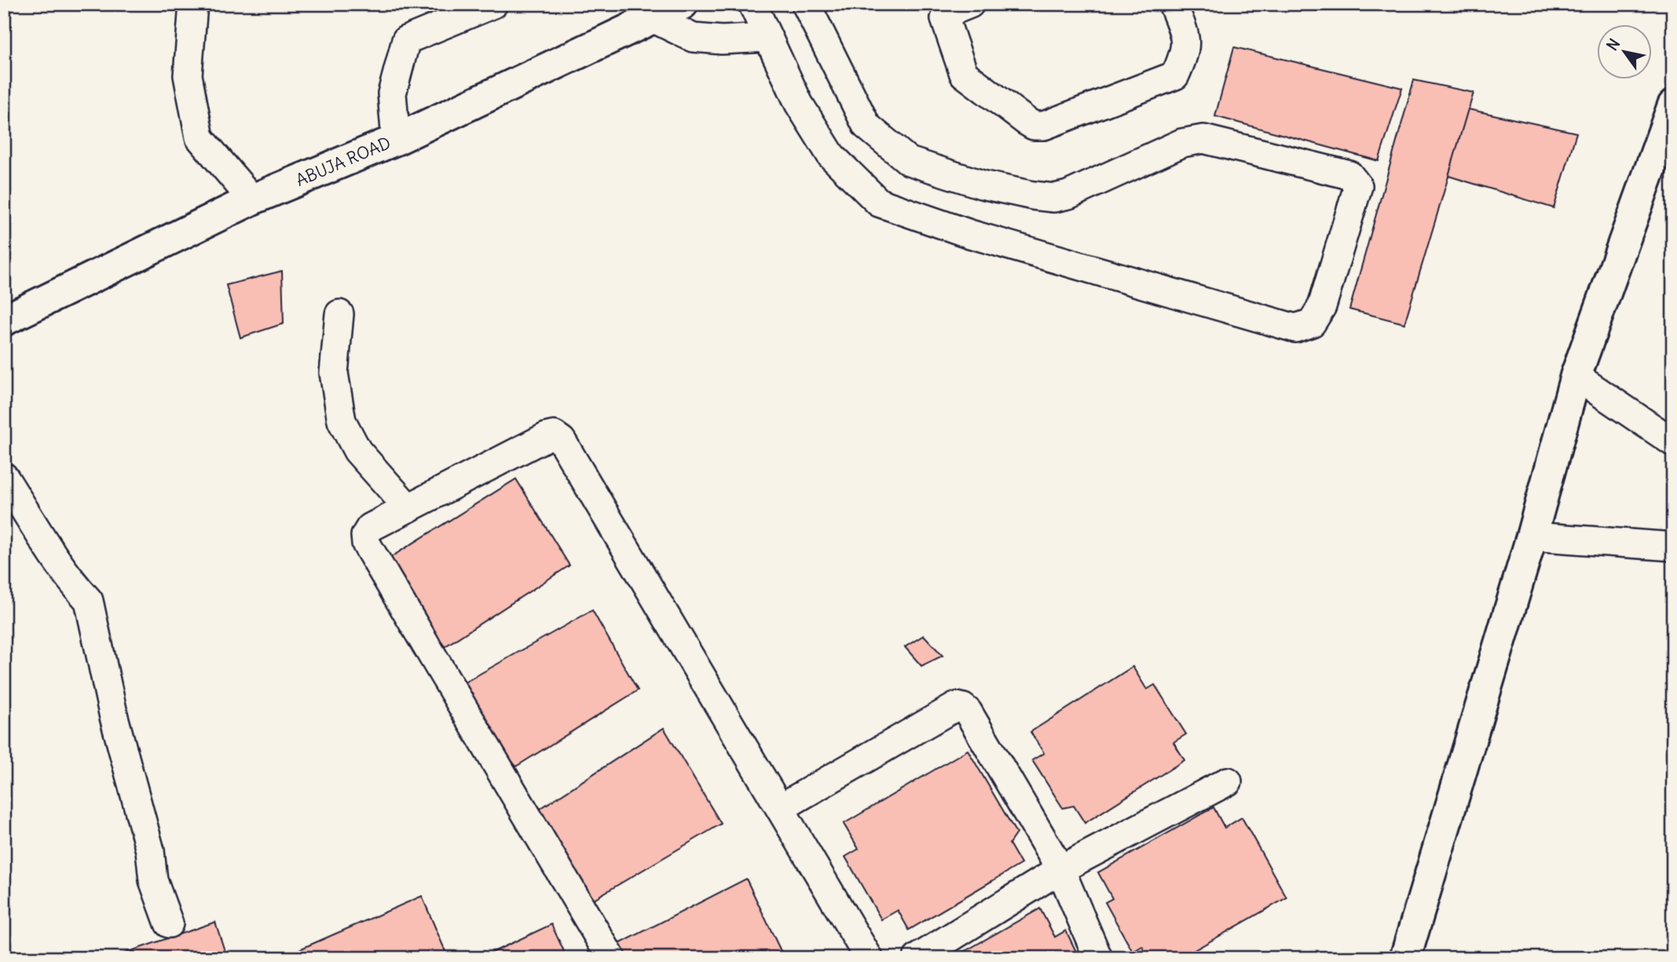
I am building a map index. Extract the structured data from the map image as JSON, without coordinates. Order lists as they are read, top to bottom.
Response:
{
  "streets": {
    "main road": ["ABUJA ROAD"]
  },
  "north": "top left"
}
